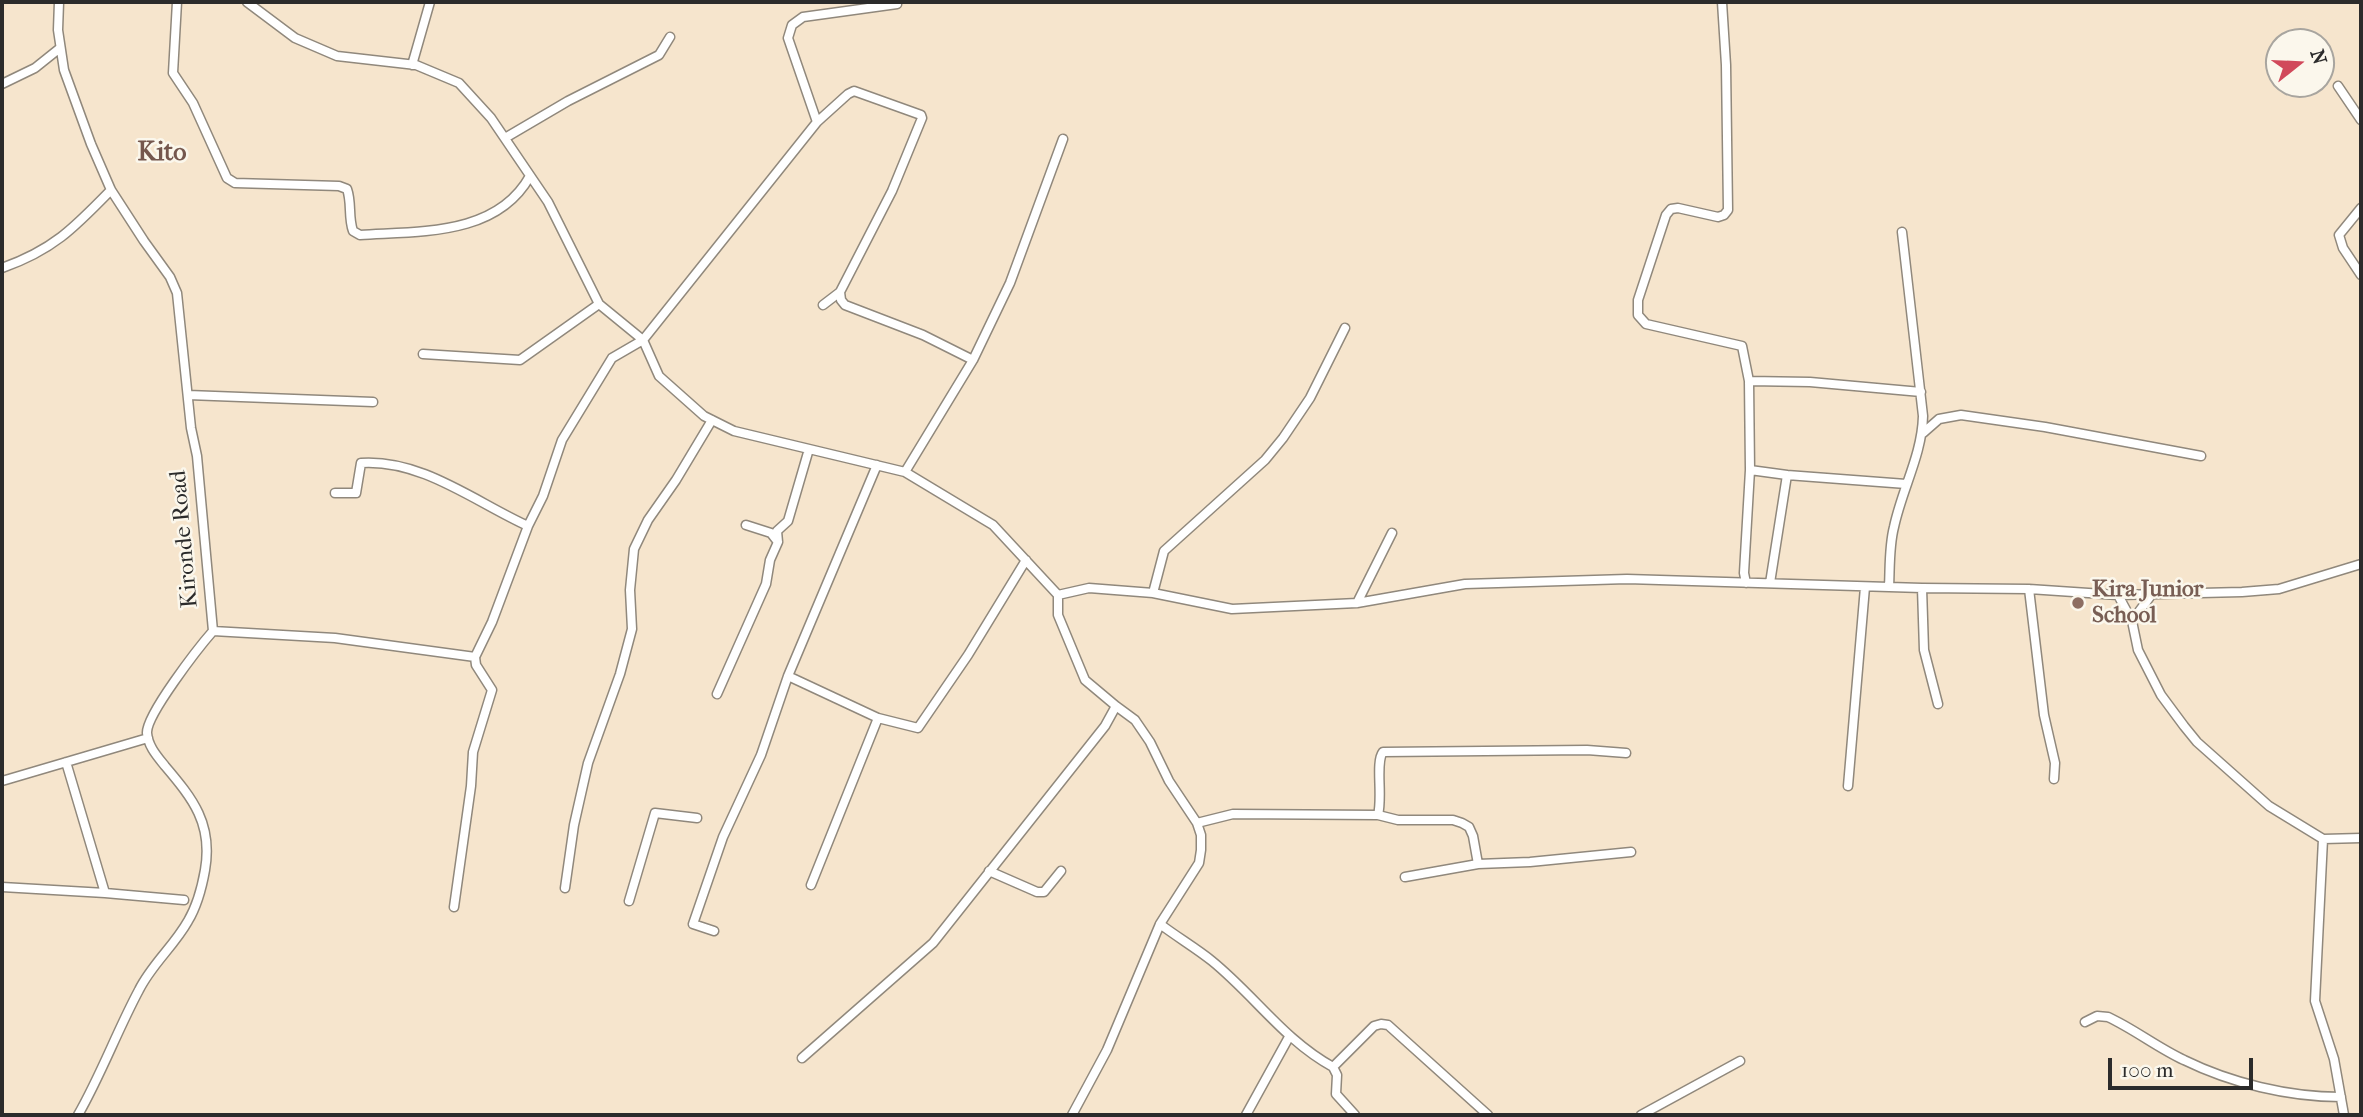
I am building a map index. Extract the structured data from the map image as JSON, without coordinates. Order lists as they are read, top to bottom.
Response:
{
  "streets": {
    "street": ["Kironde Road"]
  },
  "districts": ["Kito"],
  "places": ["Kira Junior School"],
  "scale_bar": "100 m",
  "north": "right"
}
